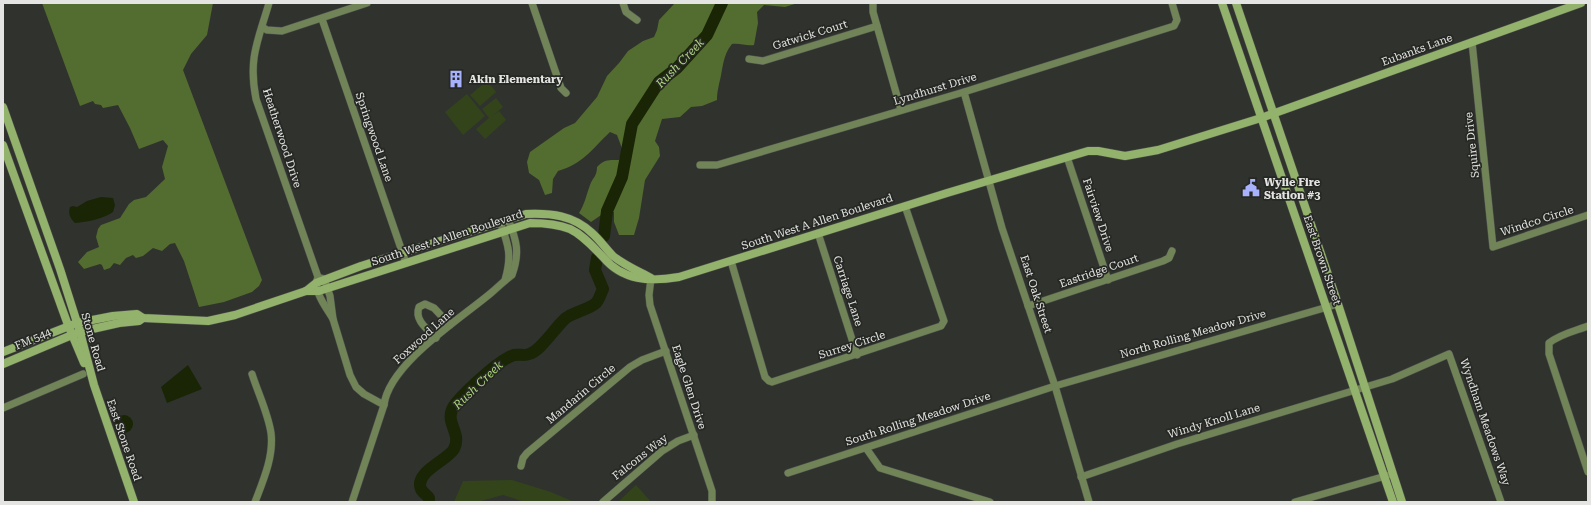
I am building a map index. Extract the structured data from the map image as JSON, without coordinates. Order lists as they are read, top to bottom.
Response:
{
  "streets": {
    "street": [
      "Gatwick Court",
      "Eubanks Lane",
      "Lyndhurst Drive",
      "Springwood Lane",
      "Heatherwood Drive",
      "Squire Drive",
      "Fairview Drive",
      "Windco Circle",
      "South West A Allen Boulevard",
      "East Brown Street",
      "Eastridge Court",
      "Carriage Lane",
      "East Oak Street",
      "North Rolling Meadow Drive",
      "Foxwood Lane",
      "FM 544",
      "Stone Road",
      "Surrey Circle",
      "Eagle Glen Drive",
      "Mandarin Circle",
      "South Rolling Meadow Drive",
      "Windy Knoll Lane",
      "Wyndham Meadows Way",
      "East Stone Road",
      "Falcons Way"
    ]
  },
  "crossings": [
    ["Eubanks Lane", "Squire Drive"],
    ["Eubanks Lane", "Fairview Drive"],
    ["Eubanks Lane", "South West A Allen Boulevard"],
    ["Eubanks Lane", "East Brown Street"],
    ["Lyndhurst Drive", "East Oak Street"],
    ["Springwood Lane", "South West A Allen Boulevard"],
    ["Heatherwood Drive", "South West A Allen Boulevard"],
    ["Heatherwood Drive", "Foxwood Lane"],
    ["Squire Drive", "Windco Circle"],
    ["Fairview Drive", "South West A Allen Boulevard"],
    ["Fairview Drive", "Eastridge Court"],
    ["South West A Allen Boulevard", "Carriage Lane"],
    ["South West A Allen Boulevard", "East Oak Street"],
    ["South West A Allen Boulevard", "Foxwood Lane"],
    ["South West A Allen Boulevard", "Surrey Circle"],
    ["South West A Allen Boulevard", "Eagle Glen Drive"],
    ["East Brown Street", "North Rolling Meadow Drive"],
    ["East Brown Street", "Windy Knoll Lane"],
    ["East Brown Street", "Wyndham Meadows Way"],
    ["Eastridge Court", "East Oak Street"],
    ["Carriage Lane", "Surrey Circle"],
    ["East Oak Street", "North Rolling Meadow Drive"],
    ["East Oak Street", "South Rolling Meadow Drive"],
    ["East Oak Street", "Windy Knoll Lane"],
    ["North Rolling Meadow Drive", "South Rolling Meadow Drive"],
    ["FM 544", "Stone Road"],
    ["Stone Road", "East Stone Road"],
    ["Eagle Glen Drive", "Mandarin Circle"],
    ["Eagle Glen Drive", "Falcons Way"],
    ["Windy Knoll Lane", "Wyndham Meadows Way"]
  ],
  "water": ["Rush Creek"],
  "places": {
    "building": ["Akin Elementary"],
    "public building": ["Wylie Fire Station #3"]
  }
}
